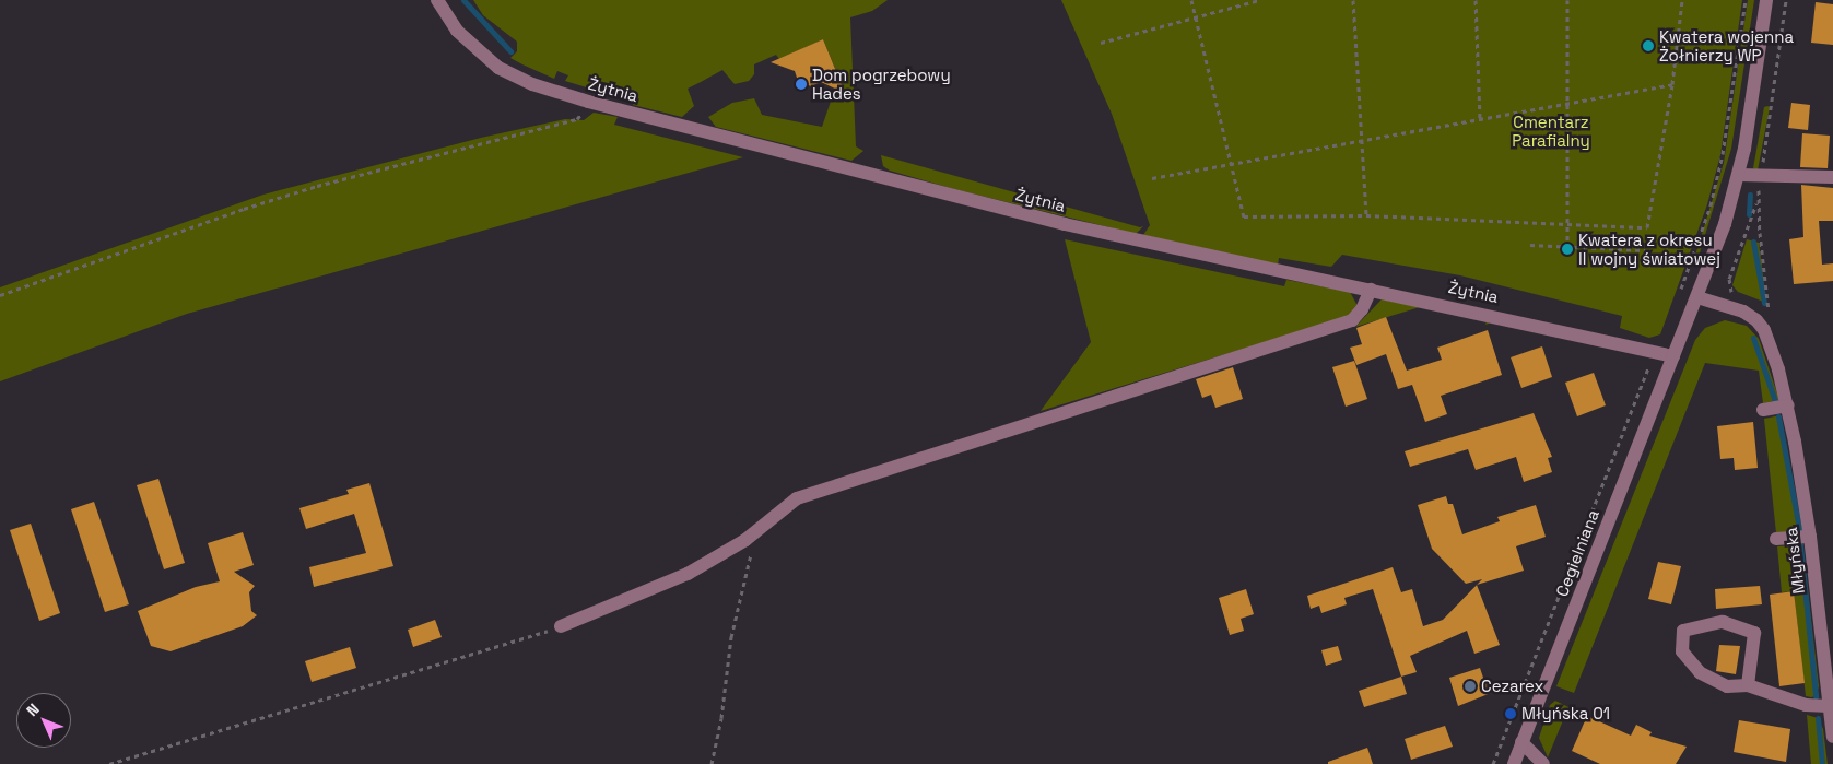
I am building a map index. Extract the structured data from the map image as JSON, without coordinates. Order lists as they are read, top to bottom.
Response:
{
  "streets": {
    "street": ["Żytnia", "Cegielniana", "Młyńska"]
  },
  "crossings": [
    ["Żytnia", "Cegielniana"],
    ["Cegielniana", "Młyńska"]
  ],
  "parks": ["Cmentarz Parafialny"],
  "places": [
    "Kwatera wojenna Żołnierzy WP",
    "Dom pogrzebowy Hades",
    "Kwatera z okresu II wojny światowej",
    "Cezarex",
    "Młyńska 01"
  ],
  "north": "top left"
}
